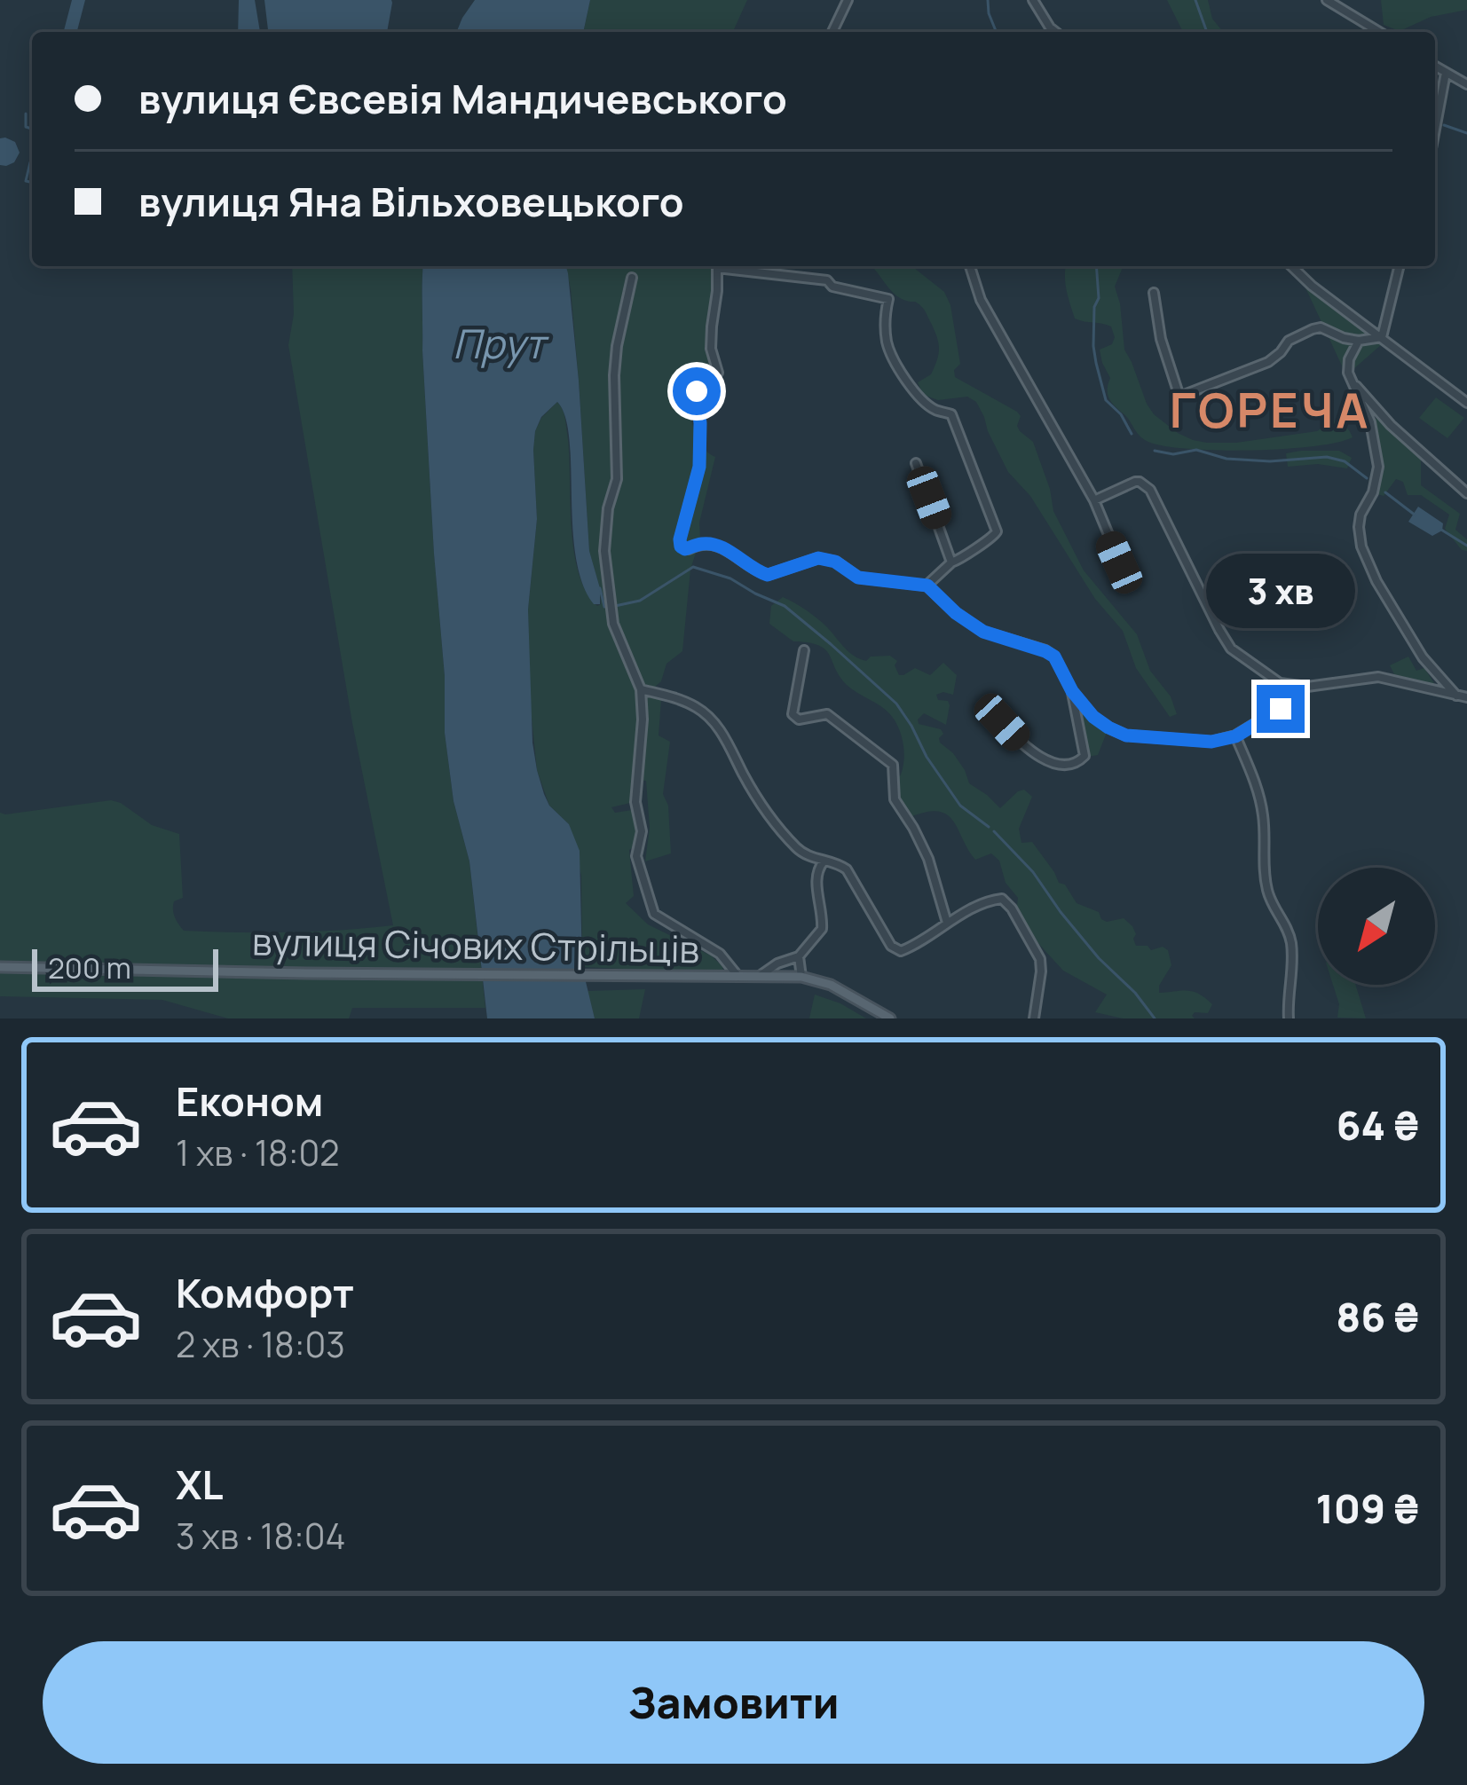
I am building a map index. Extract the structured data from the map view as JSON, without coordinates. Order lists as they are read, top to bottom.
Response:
{
  "streets": {
    "main road": ["вулиця Січових Стрільців"]
  },
  "districts": ["ГОРЕЧА"],
  "water": ["Прут"],
  "scale_bar": "200 m",
  "north": "bottom left",
  "page": {
    "banner": ["вулиця Євсевія Мандичевського", "вулиця Яна Вільховецького"],
    "bubble": "3 хв",
    "scale": "200 m",
    "list": [
      {
        "name": "Економ",
        "note": "1 хв · 18:02",
        "value": "64 ₴"
      },
      {
        "name": "Комфорт",
        "note": "2 хв · 18:03",
        "value": "86 ₴"
      },
      {
        "name": "XL",
        "note": "3 хв · 18:04",
        "value": "109 ₴"
      }
    ],
    "buttons": "Замовити"
  }
}
